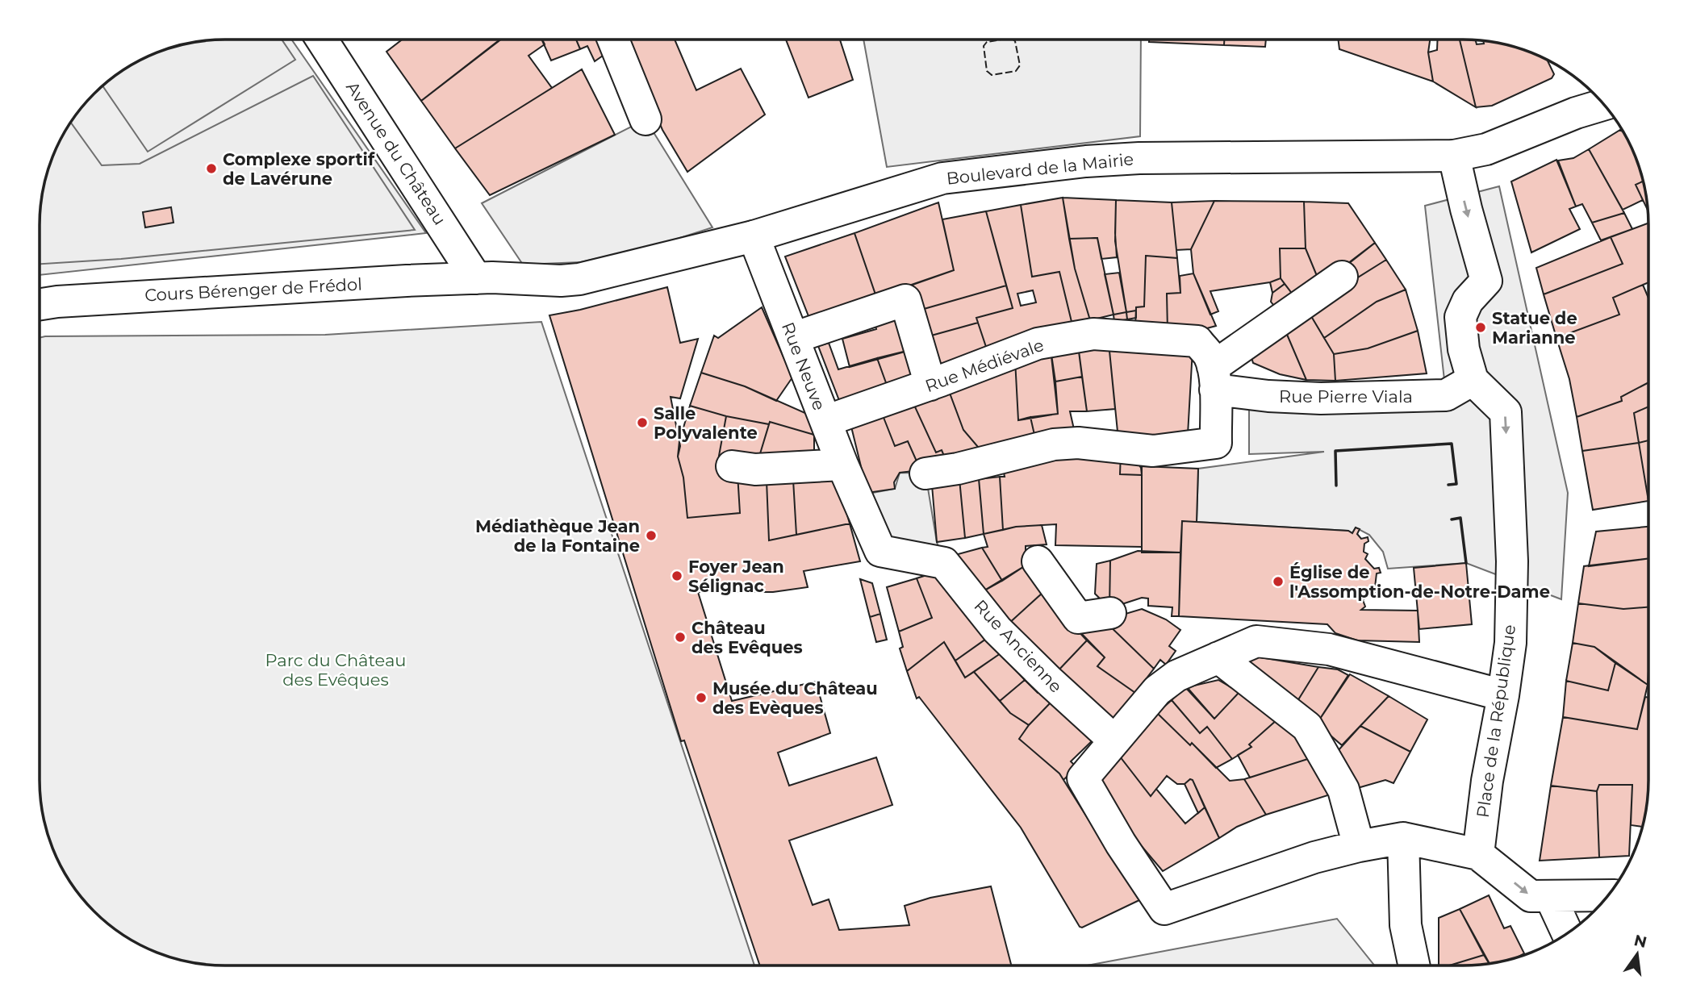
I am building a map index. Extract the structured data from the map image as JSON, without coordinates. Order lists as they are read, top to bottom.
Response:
{
  "streets": {
    "street": [
      "Avenue du Château",
      "Boulevard de la Mairie",
      "Cours Bérenger de Frédol",
      "Rue Médiévale",
      "Rue Neuve",
      "Rue Pierre Viala",
      "Rue Ancienne",
      "Place de la République"
    ]
  },
  "crossings": [
    ["Avenue du Château", "Boulevard de la Mairie"],
    ["Avenue du Château", "Cours Bérenger de Frédol"],
    ["Boulevard de la Mairie", "Cours Bérenger de Frédol"],
    ["Boulevard de la Mairie", "Rue Neuve"],
    ["Boulevard de la Mairie", "Place de la République"],
    ["Rue Médiévale", "Rue Neuve"],
    ["Rue Médiévale", "Rue Pierre Viala"],
    ["Rue Neuve", "Rue Ancienne"],
    ["Rue Pierre Viala", "Place de la République"]
  ],
  "one_way": ["Place de la République"],
  "parks": ["Parc du Château des Evêques"],
  "places": [
    "Complexe sportif de Lavérune",
    "Statue de Marianne",
    "Salle Polyvalente",
    "Médiathèque Jean de la Fontaine",
    "Foyer Jean Sélignac",
    "Église de l'Assomption-de-Notre-Dame",
    "Château des Evêques",
    "Musée du Château des Evèques"
  ],
  "north": "top"
}
